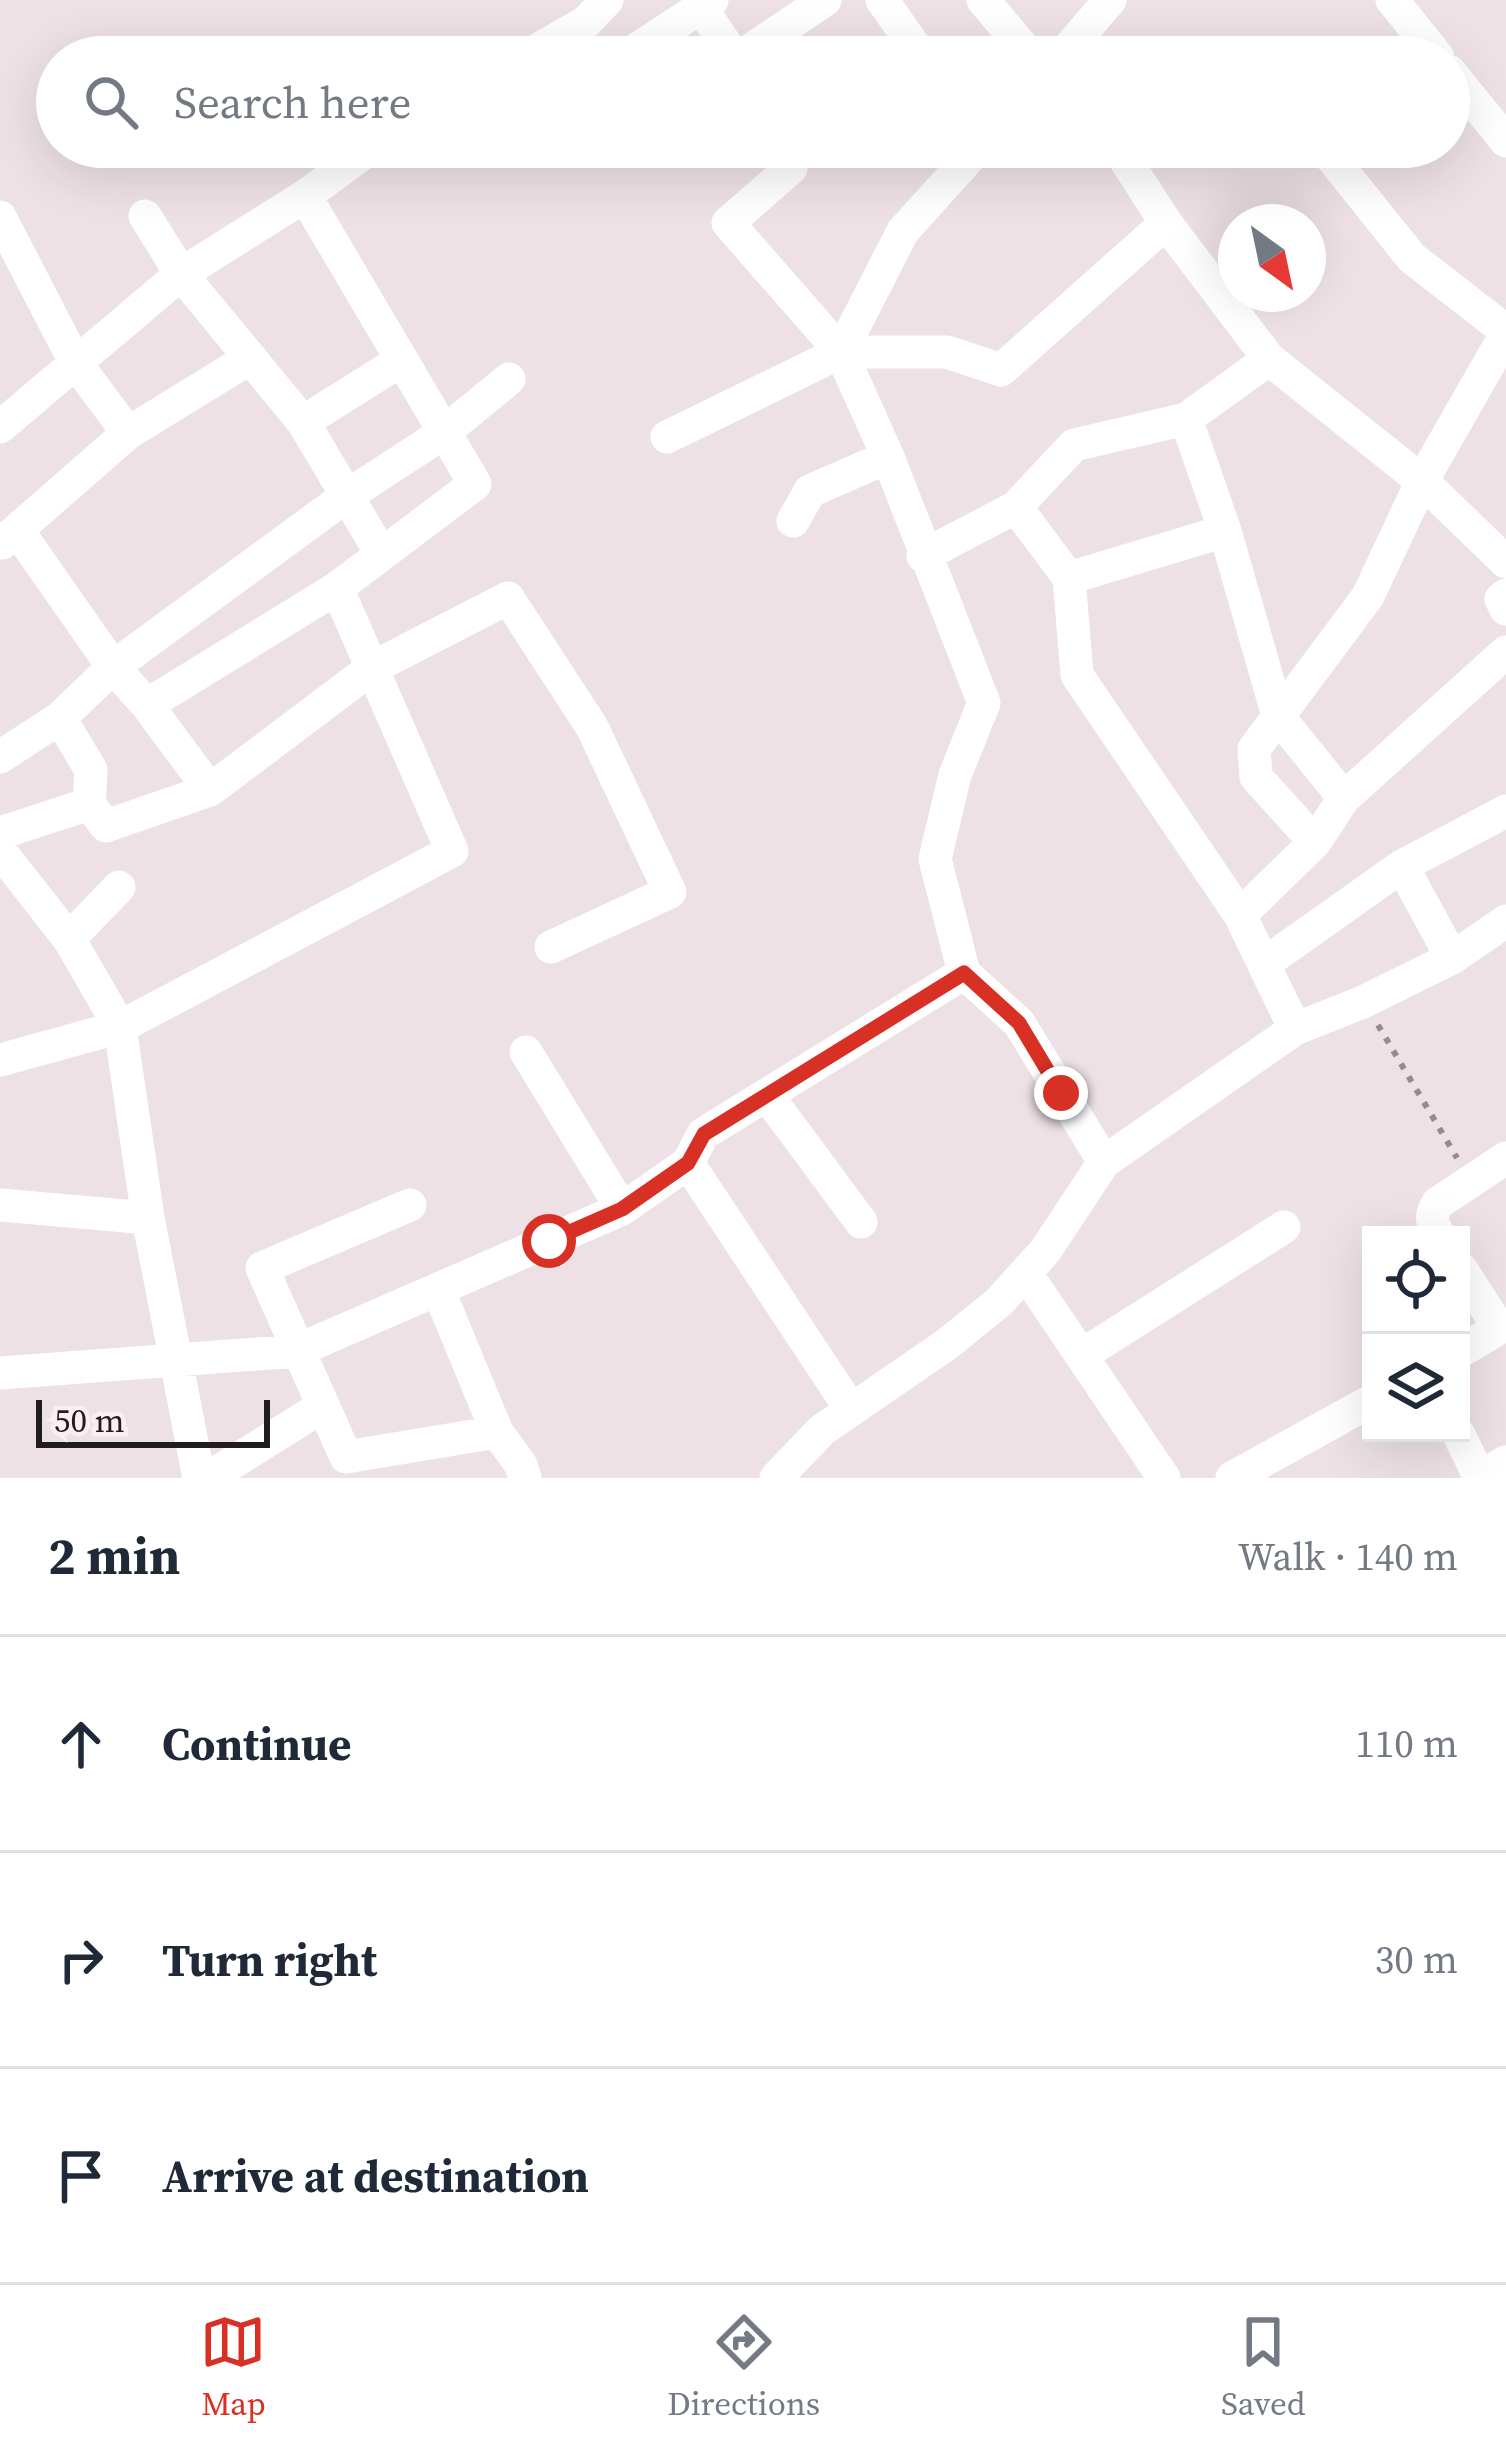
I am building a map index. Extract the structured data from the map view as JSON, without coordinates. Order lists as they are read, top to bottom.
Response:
{
  "scale_bar": "50 m",
  "north": "bottom right",
  "page": {
    "search": "Search here",
    "scale": "50 m",
    "heading": ["2 min", "Walk · 140 m"],
    "list": [
      ["Continue", "110 m"],
      ["Turn right", "30 m"],
      "Arrive at destination"
    ],
    "nav": ["Map", "Directions", "Saved"]
  }
}
